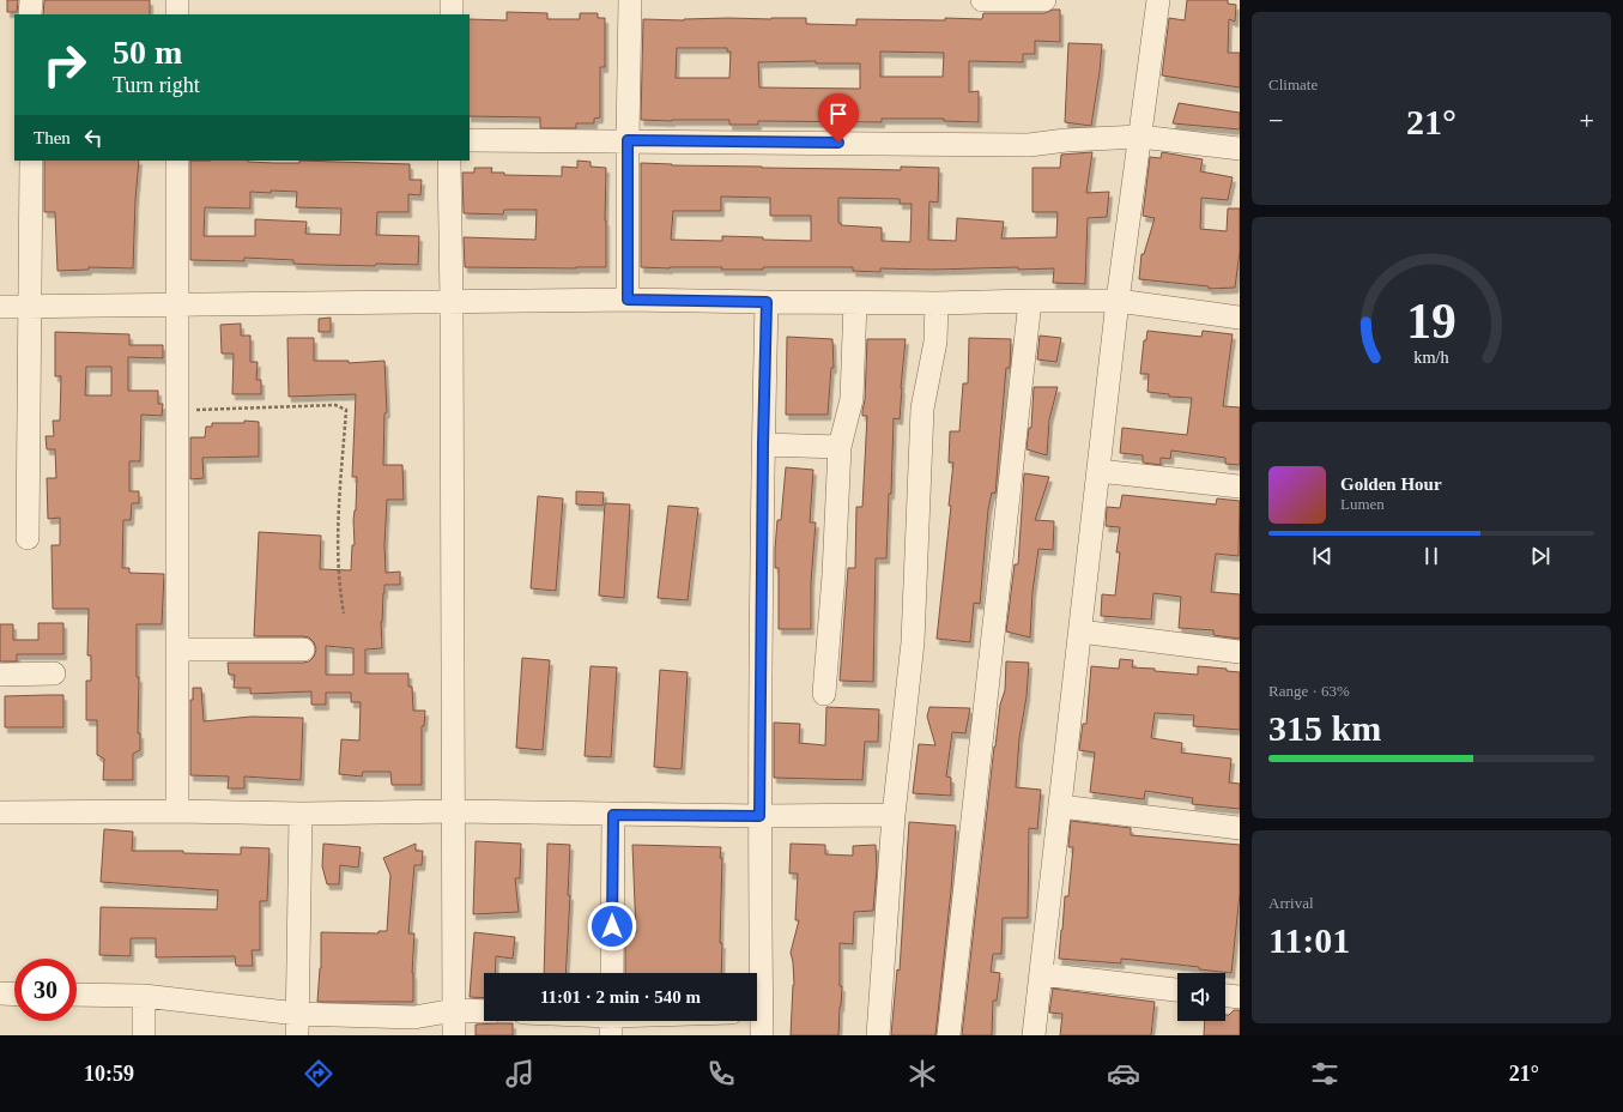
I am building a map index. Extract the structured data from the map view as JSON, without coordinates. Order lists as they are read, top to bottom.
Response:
{
  "page": {
    "tile": [
      "Climate",
      ["Range · 63%", "315 km"],
      ["Arrival", "11:01"]
    ],
    "turn": ["50 m", "Turn right"],
    "heat": ["−", "21°", "+"],
    "then": "Then",
    "song": ["Golden Hour", "Lumen"],
    "limit": "30",
    "trip": "11:01 · 2 min · 540 m",
    "tabs": ["10:59", "21°"],
    "gauge": ["19", "km/h"]
  }
}
